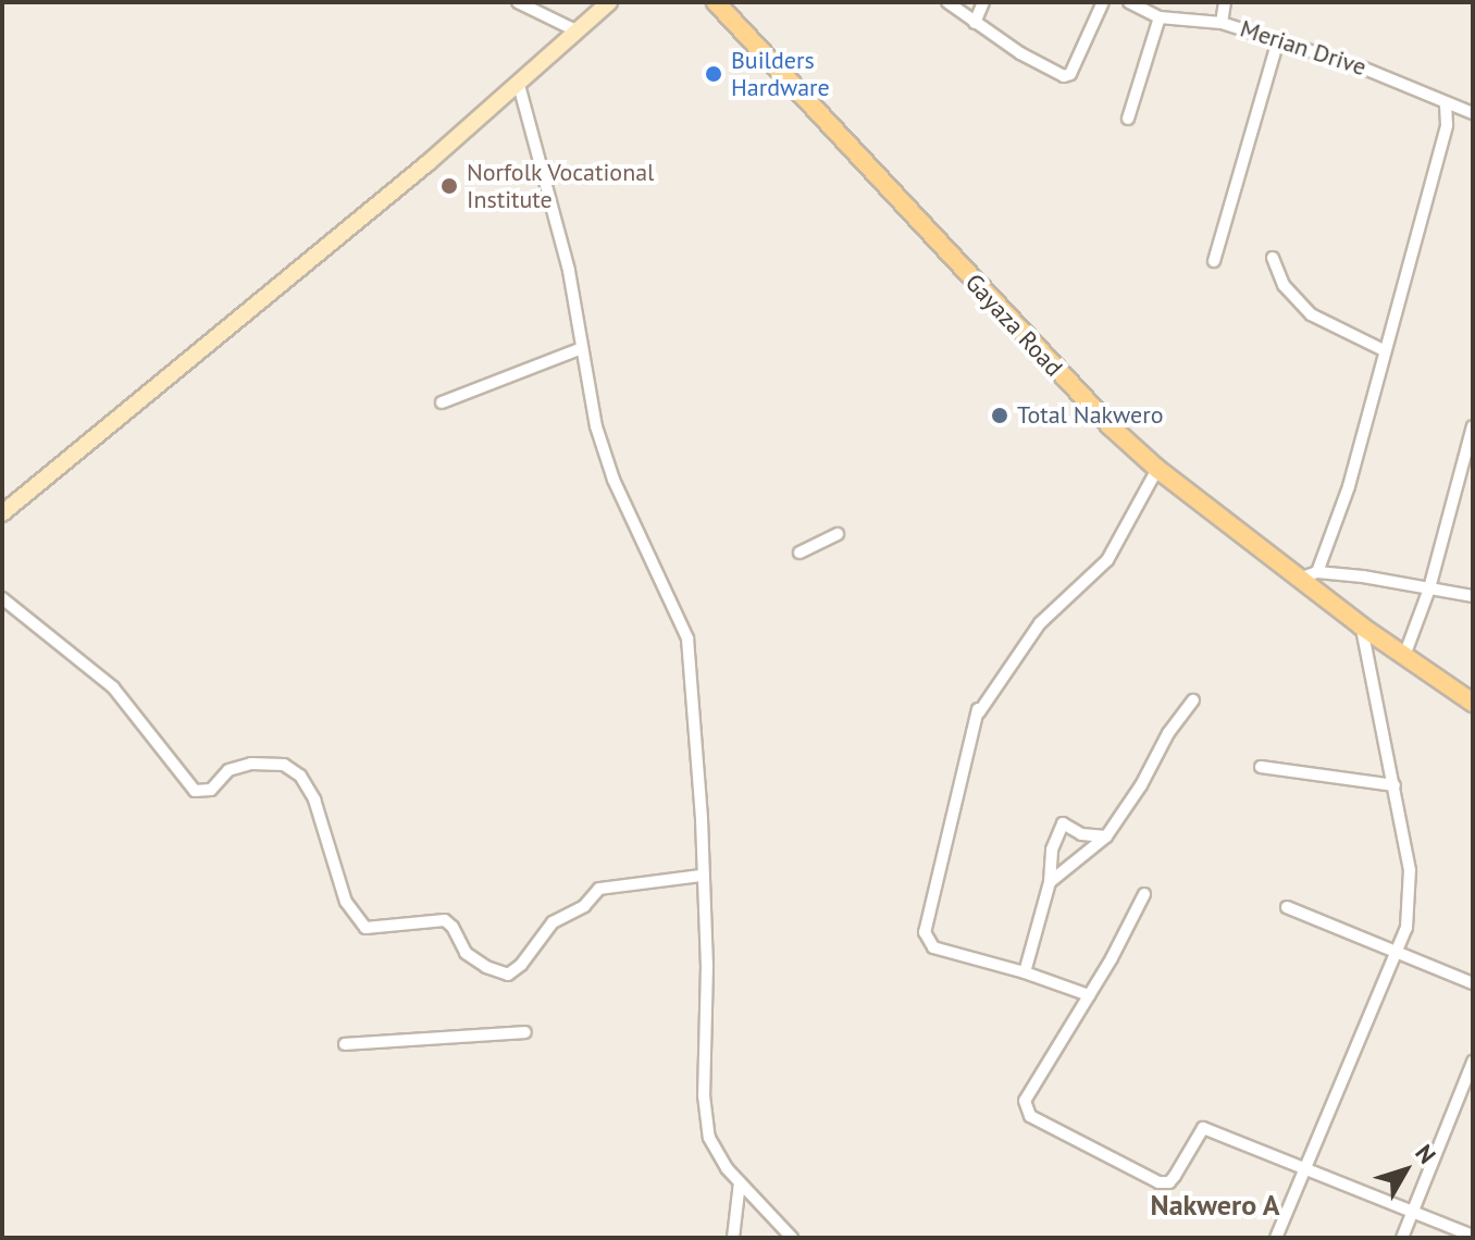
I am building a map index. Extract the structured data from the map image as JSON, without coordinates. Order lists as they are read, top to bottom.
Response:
{
  "streets": {
    "main road": ["Gayaza Road"],
    "street": ["Merian Drive"]
  },
  "districts": ["Nakwero A"],
  "places": ["Builders Hardware", "Norfolk Vocational Institute", "Total Nakwero"],
  "north": "top right"
}
